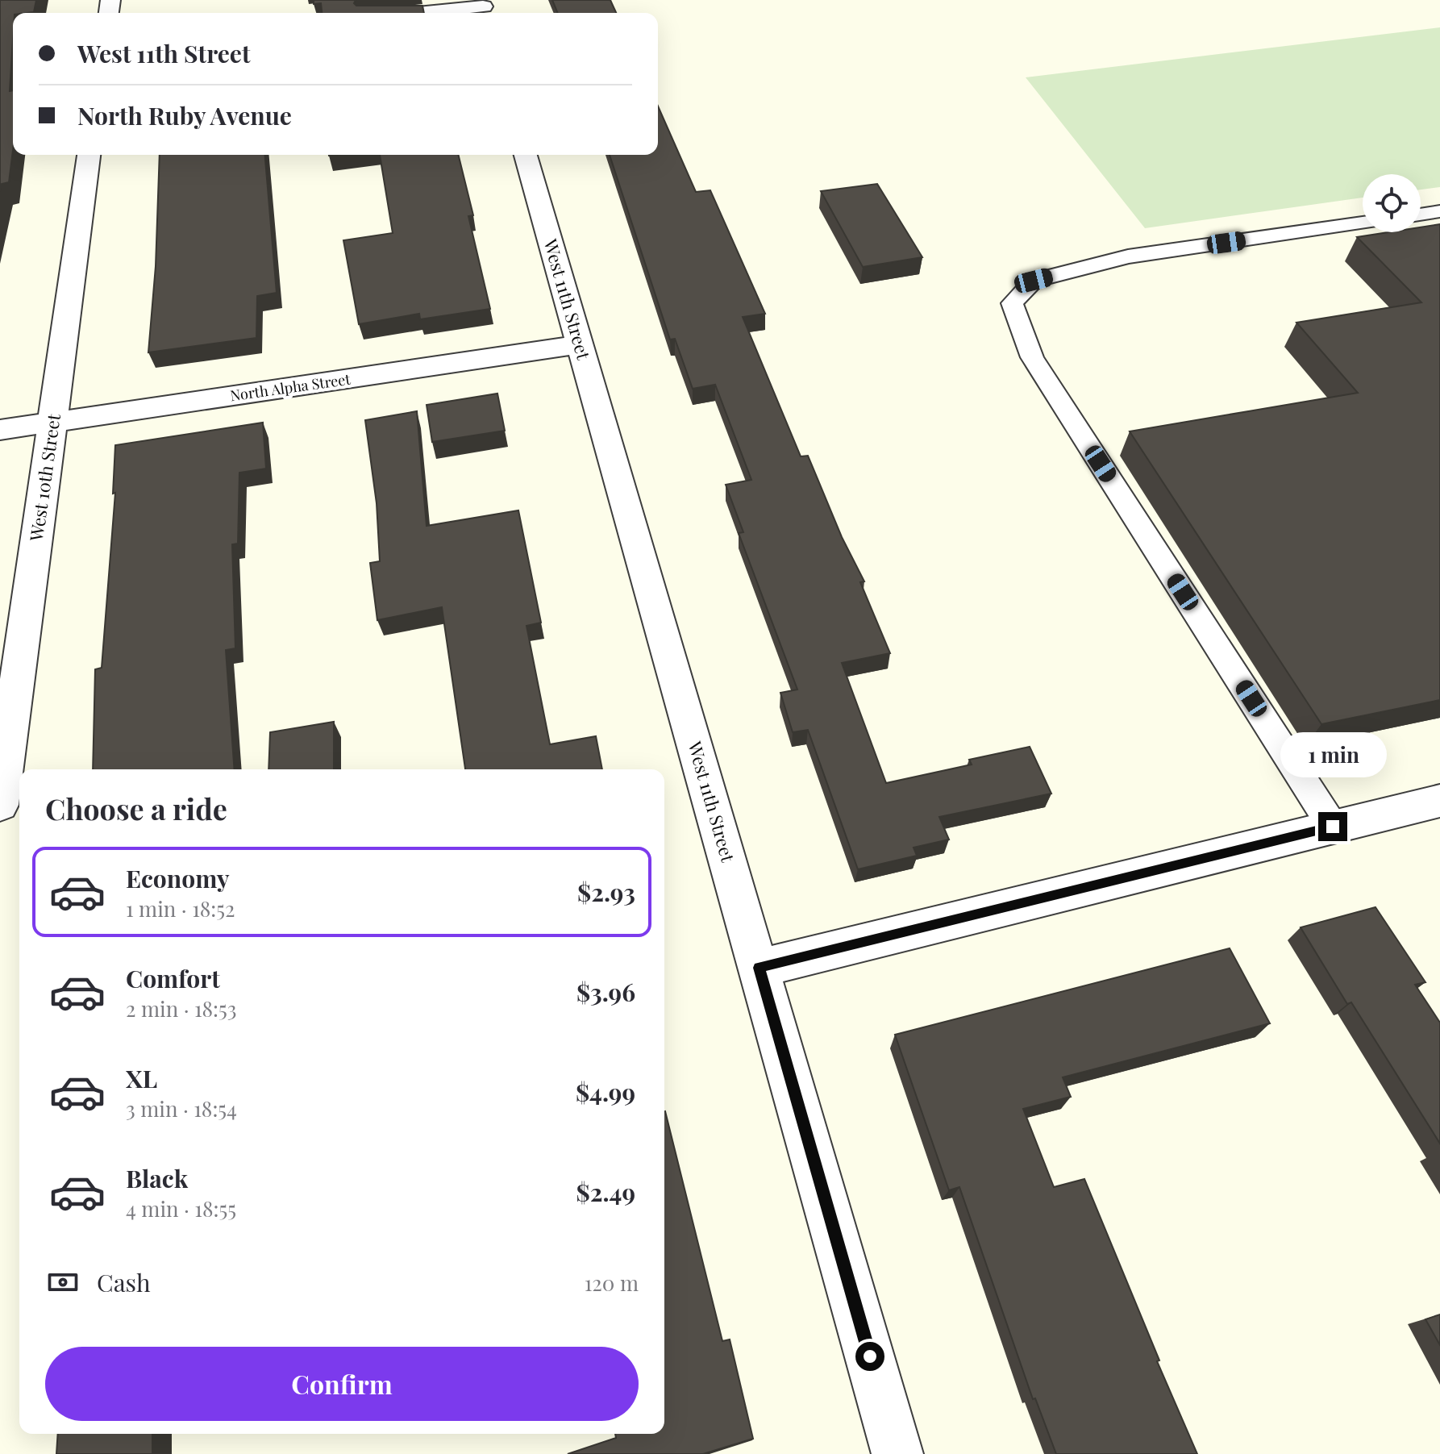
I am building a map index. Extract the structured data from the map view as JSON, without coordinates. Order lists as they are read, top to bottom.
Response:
{
  "streets": {
    "street": ["West 11th Street", "North Alpha Street", "West 10th Street"]
  },
  "crossings": [
    ["West 11th Street", "North Alpha Street"],
    ["North Alpha Street", "West 10th Street"]
  ],
  "page": {
    "banner": ["West 11th Street", "North Ruby Avenue"],
    "bubble": "1 min",
    "heading": "Choose a ride",
    "list": [
      {
        "name": "Economy",
        "note": "1 min · 18:52",
        "value": "$2.93"
      },
      {
        "name": "Comfort",
        "note": "2 min · 18:53",
        "value": "$3.96"
      },
      {
        "name": "XL",
        "note": "3 min · 18:54",
        "value": "$4.99"
      },
      {
        "name": "Black",
        "note": "4 min · 18:55",
        "value": "$2.49"
      }
    ],
    "pay": ["Cash", "120 m"],
    "buttons": "Confirm"
  }
}
